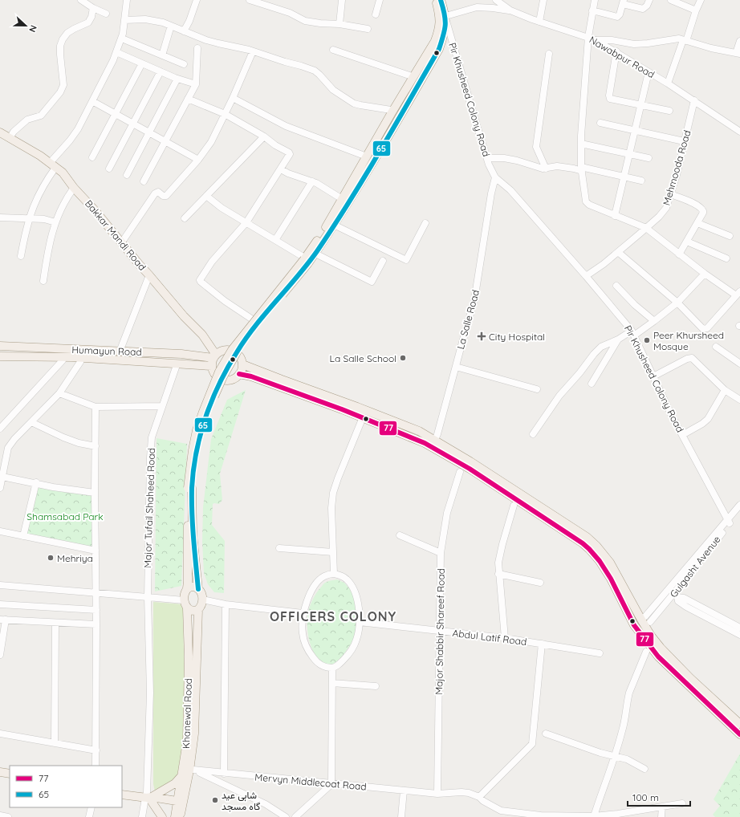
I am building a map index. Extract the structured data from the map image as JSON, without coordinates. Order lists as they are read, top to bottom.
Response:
{
  "streets": {
    "main road": ["Bakkar Mandi Road", "Humayun Road", "Khanewal Road"],
    "street": [
      "Nawabpur Road",
      "Pir Khusheed Colony Road",
      "Mehmooda Road",
      "La Salle Road",
      "Major Tufail Shaheed Road",
      "Gulgasht Avenue",
      "Major Shabbir Shareef Road",
      "Abdul Latif Road",
      "Mervyn Middlecoat Road"
    ]
  },
  "crossings": [
    ["Nawabpur Road", "Mehmooda Road"],
    ["Pir Khusheed Colony Road", "Mehmooda Road"],
    ["Pir Khusheed Colony Road", "La Salle Road"],
    ["Pir Khusheed Colony Road", "Gulgasht Avenue"],
    ["Bakkar Mandi Road", "Humayun Road"],
    ["Humayun Road", "Major Tufail Shaheed Road"],
    ["Major Shabbir Shareef Road", "Abdul Latif Road"],
    ["Major Shabbir Shareef Road", "Mervyn Middlecoat Road"],
    ["Khanewal Road", "Mervyn Middlecoat Road"]
  ],
  "districts": ["OFFICERS COLONY"],
  "parks": ["Shamsabad Park"],
  "places": {
    "health": ["City Hospital"],
    "other": [
      "Peer Khursheed Mosque",
      "La Salle School",
      "Mehriya",
      "شاہی عید گاہ مسجد"
    ]
  },
  "lines": ["transit line 65", "transit line 77"],
  "legend": ["77", "65"],
  "scale_bar": "100 m",
  "north": "right"
}
